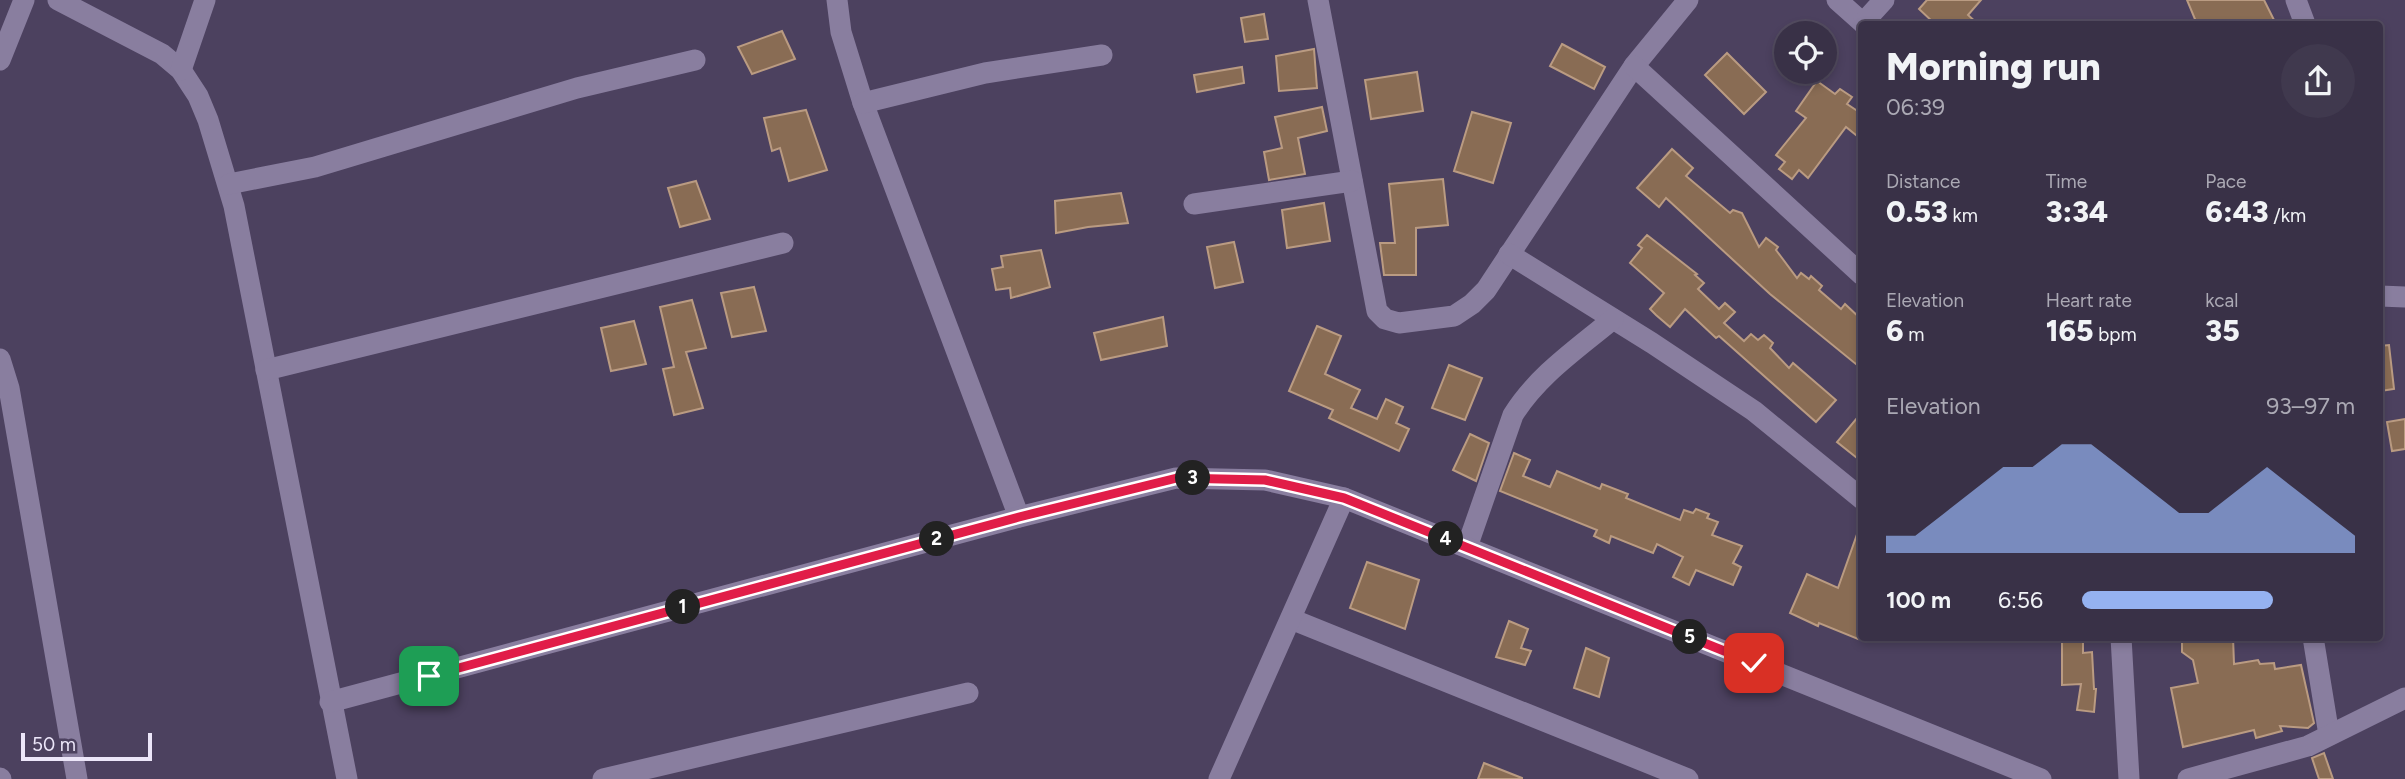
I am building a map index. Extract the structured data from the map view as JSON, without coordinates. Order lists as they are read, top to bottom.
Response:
{
  "scale_bar": "50 m",
  "page": {
    "heading": ["Morning run", "06:39"],
    "stats": [
      ["Distance", "0.53 km"],
      ["Time", "3:34"],
      ["Pace", "6:43 /km"],
      ["Elevation", "6 m"],
      ["Heart rate", "165 bpm"],
      ["kcal", "35"]
    ],
    "chart": ["Elevation", "93–97 m"],
    "pins": [
      "3",
      "2",
      "4",
      "1",
      "5"
    ],
    "list": [
      {
        "name": "100 m",
        "note": "6:56"
      }
    ],
    "scale": "50 m"
  }
}
